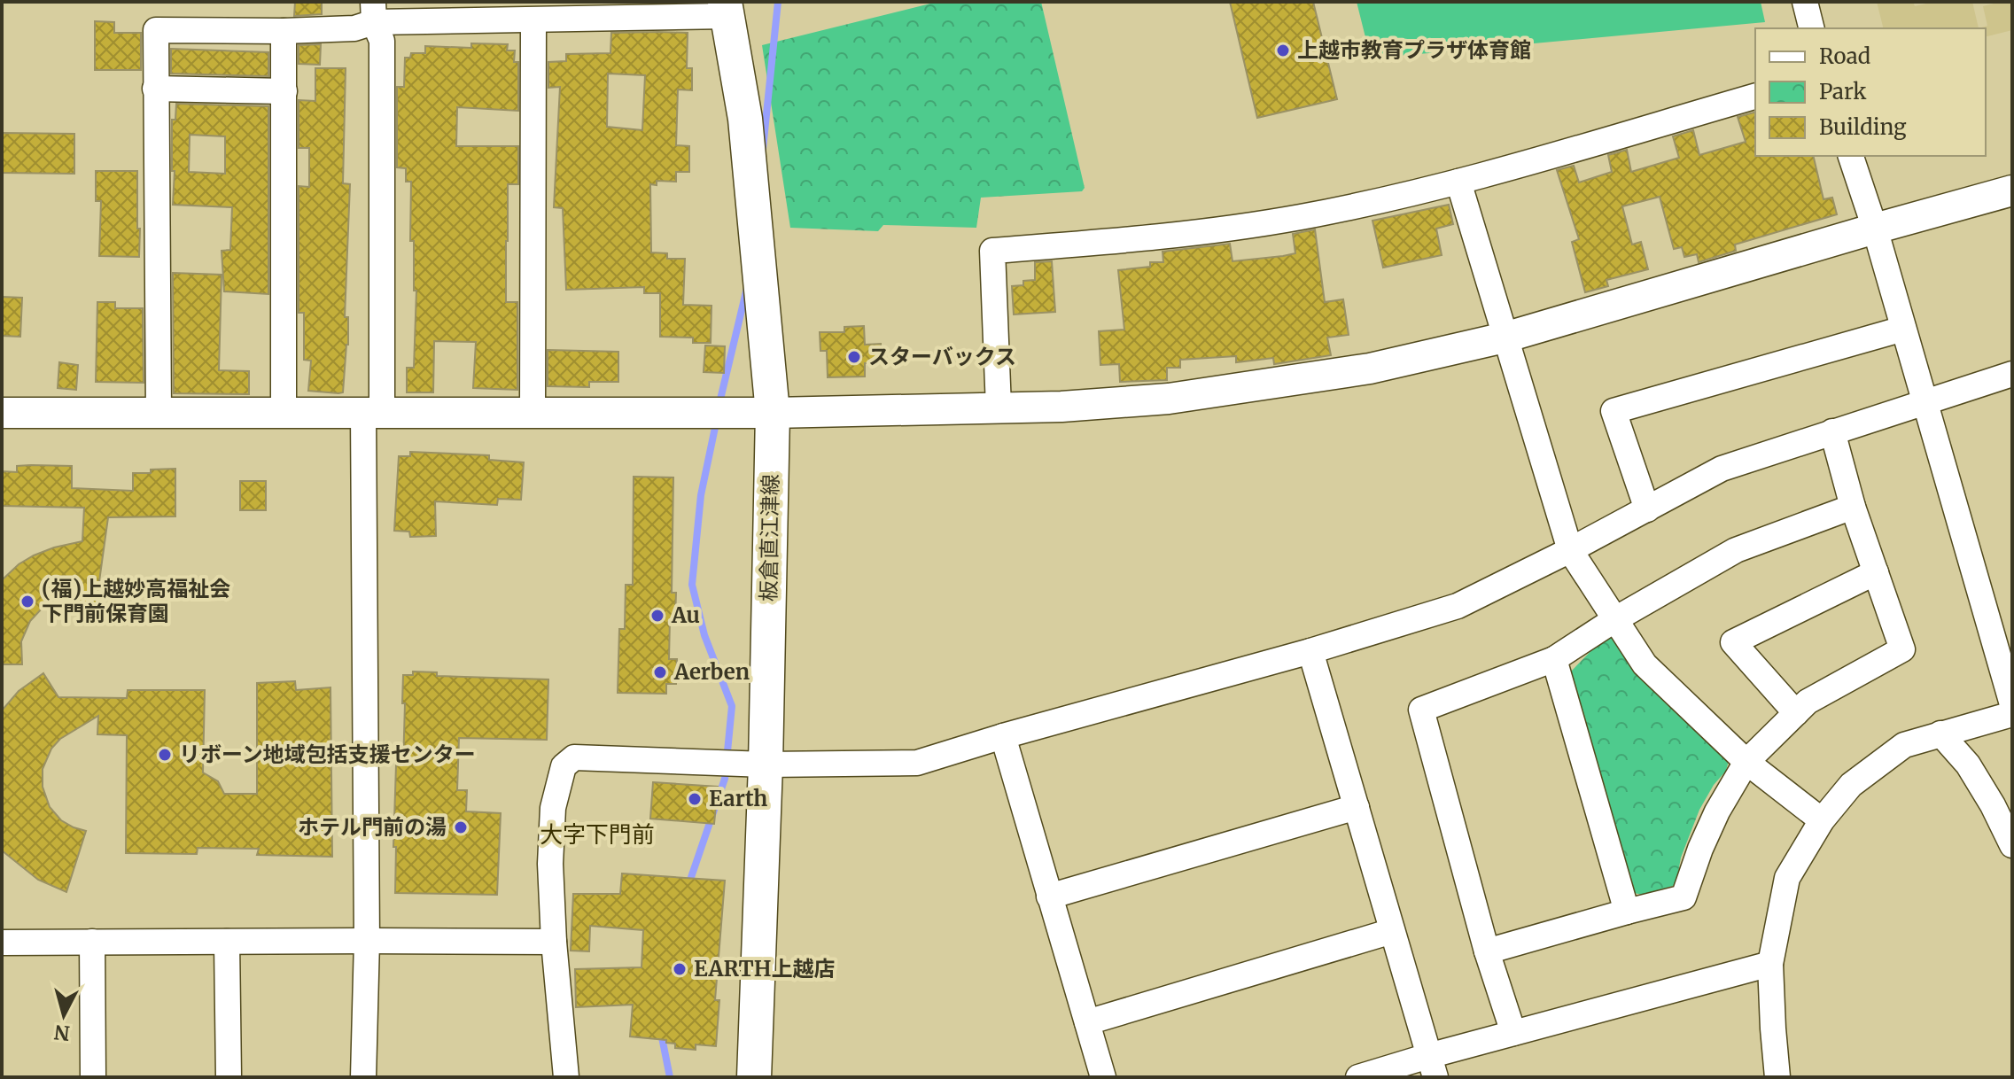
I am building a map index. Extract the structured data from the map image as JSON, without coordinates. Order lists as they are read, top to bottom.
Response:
{
  "streets": {
    "main road": ["板倉直江津線"]
  },
  "districts": ["大字下門前"],
  "places": [
    "上越市教育プラザ体育館",
    "スターバックス",
    "(福)上越妙高福祉会 下門前保育園",
    "Au",
    "Aerben",
    "リボーン地域包括支援センター",
    "Earth",
    "ホテル門前の湯",
    "EARTH上越店"
  ],
  "legend": ["Road", "Park", "Building"],
  "north": "bottom"
}
